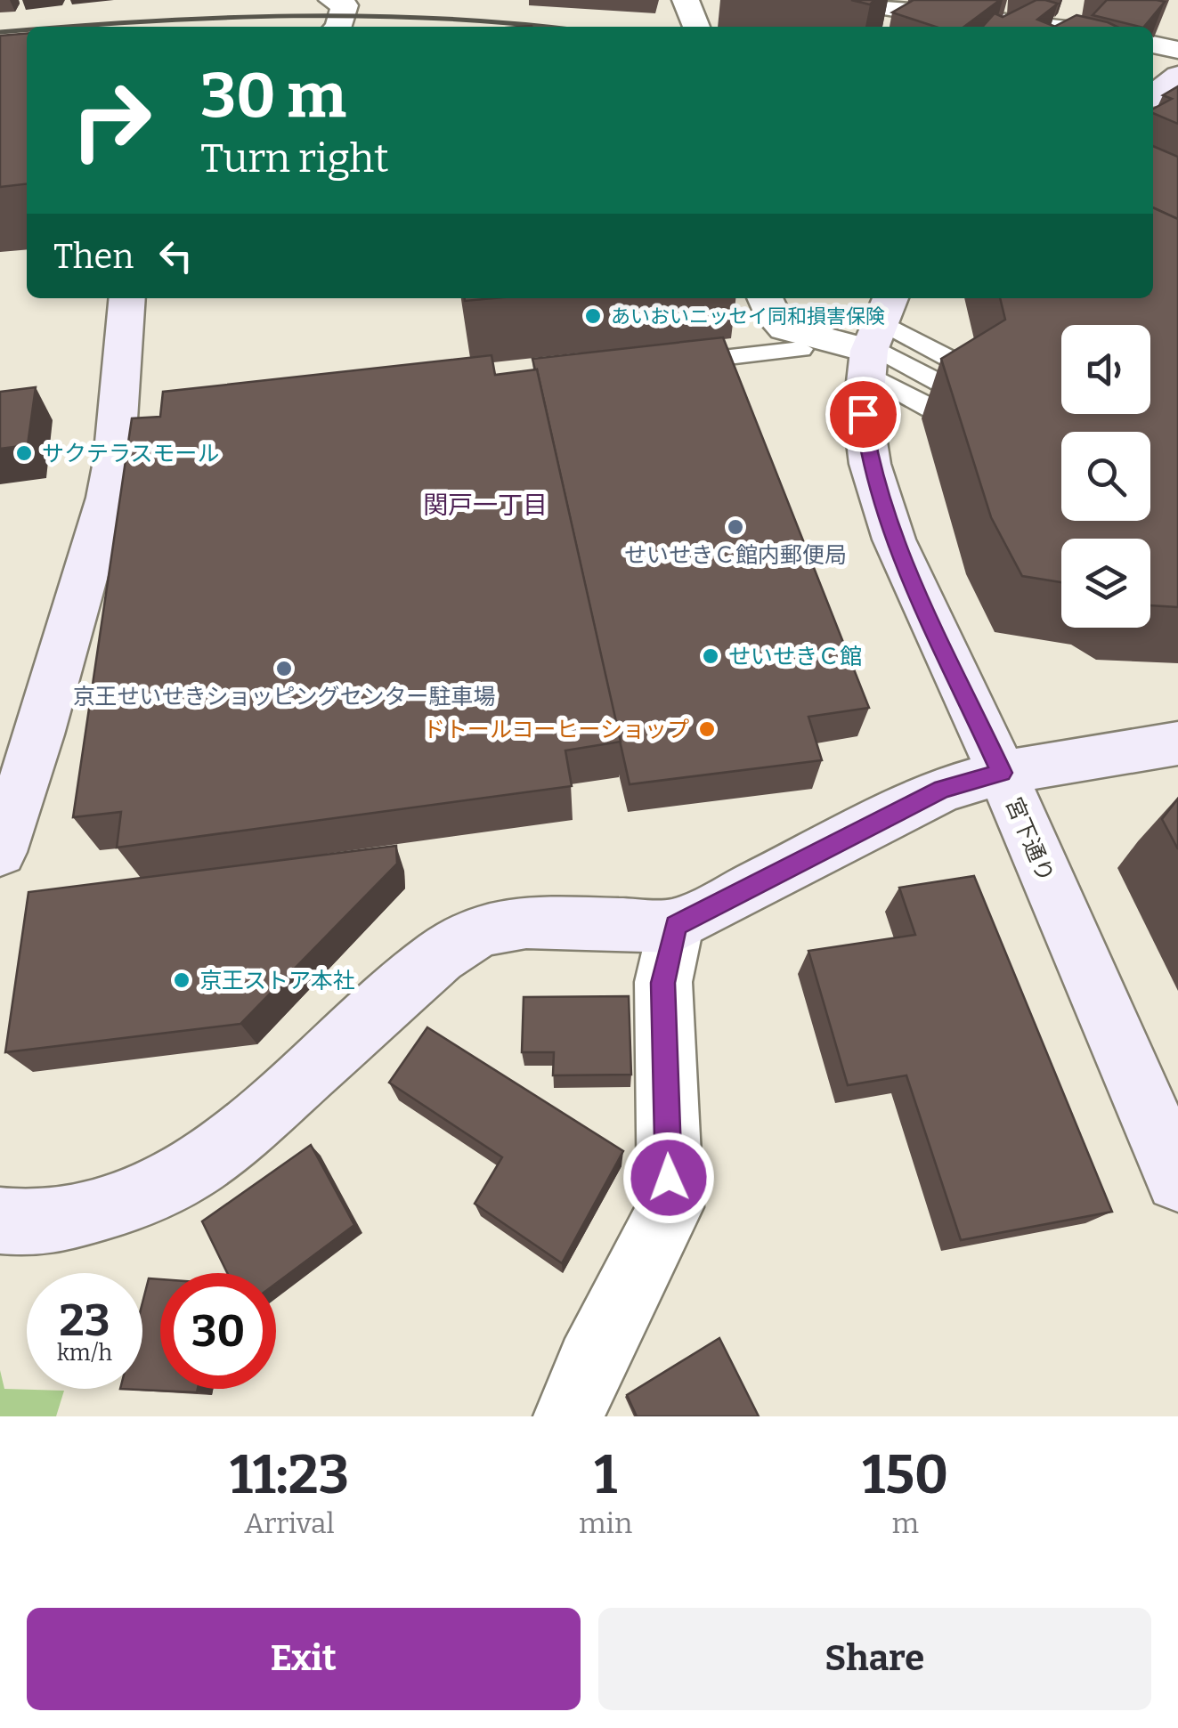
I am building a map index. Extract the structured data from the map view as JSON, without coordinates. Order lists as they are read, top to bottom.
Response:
{
  "streets": {
    "street": ["宮下通り"]
  },
  "districts": ["関戸一丁目"],
  "places": [
    "あいおいニッセイ同和損害保険",
    "サクテラスモール",
    "せいせきＣ館内郵便局",
    "せいせきＣ館",
    "京王せいせきショッピングセンター駐車場",
    "ドトールコーヒーショップ",
    "京王ストア本社"
  ],
  "page": {
    "turn": ["30 m", "Turn right"],
    "then": "Then",
    "speed": "23 km/h",
    "limit": "30",
    "eta": [
      "11:23",
      "Arrival",
      "1",
      "min",
      "150",
      "m"
    ],
    "buttons": ["Exit", "Share"]
  }
}
